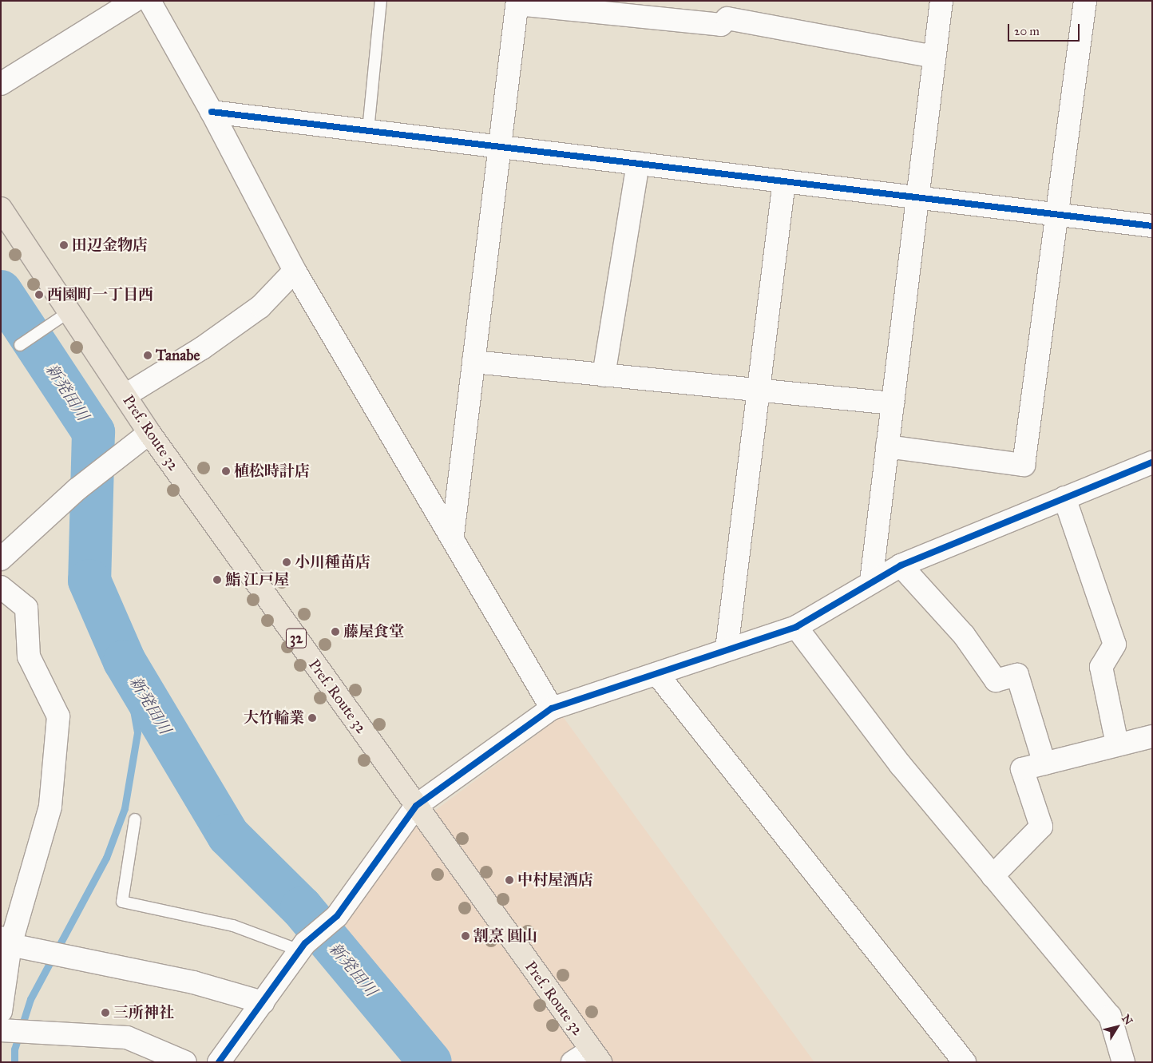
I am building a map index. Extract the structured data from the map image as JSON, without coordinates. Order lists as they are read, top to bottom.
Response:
{
  "streets": {
    "main road": ["Pref. Route 32", "32"]
  },
  "water": ["新発田川"],
  "places": [
    "田辺金物店",
    "西園町一丁目西",
    "Tanabe",
    "植松時計店",
    "小川種苗店",
    "鮨 江戸屋",
    "藤屋食堂",
    "大竹輪業",
    "中村屋酒店",
    "割烹 圓山",
    "三所神社"
  ],
  "scale_bar": "20 m",
  "north": "top right"
}
